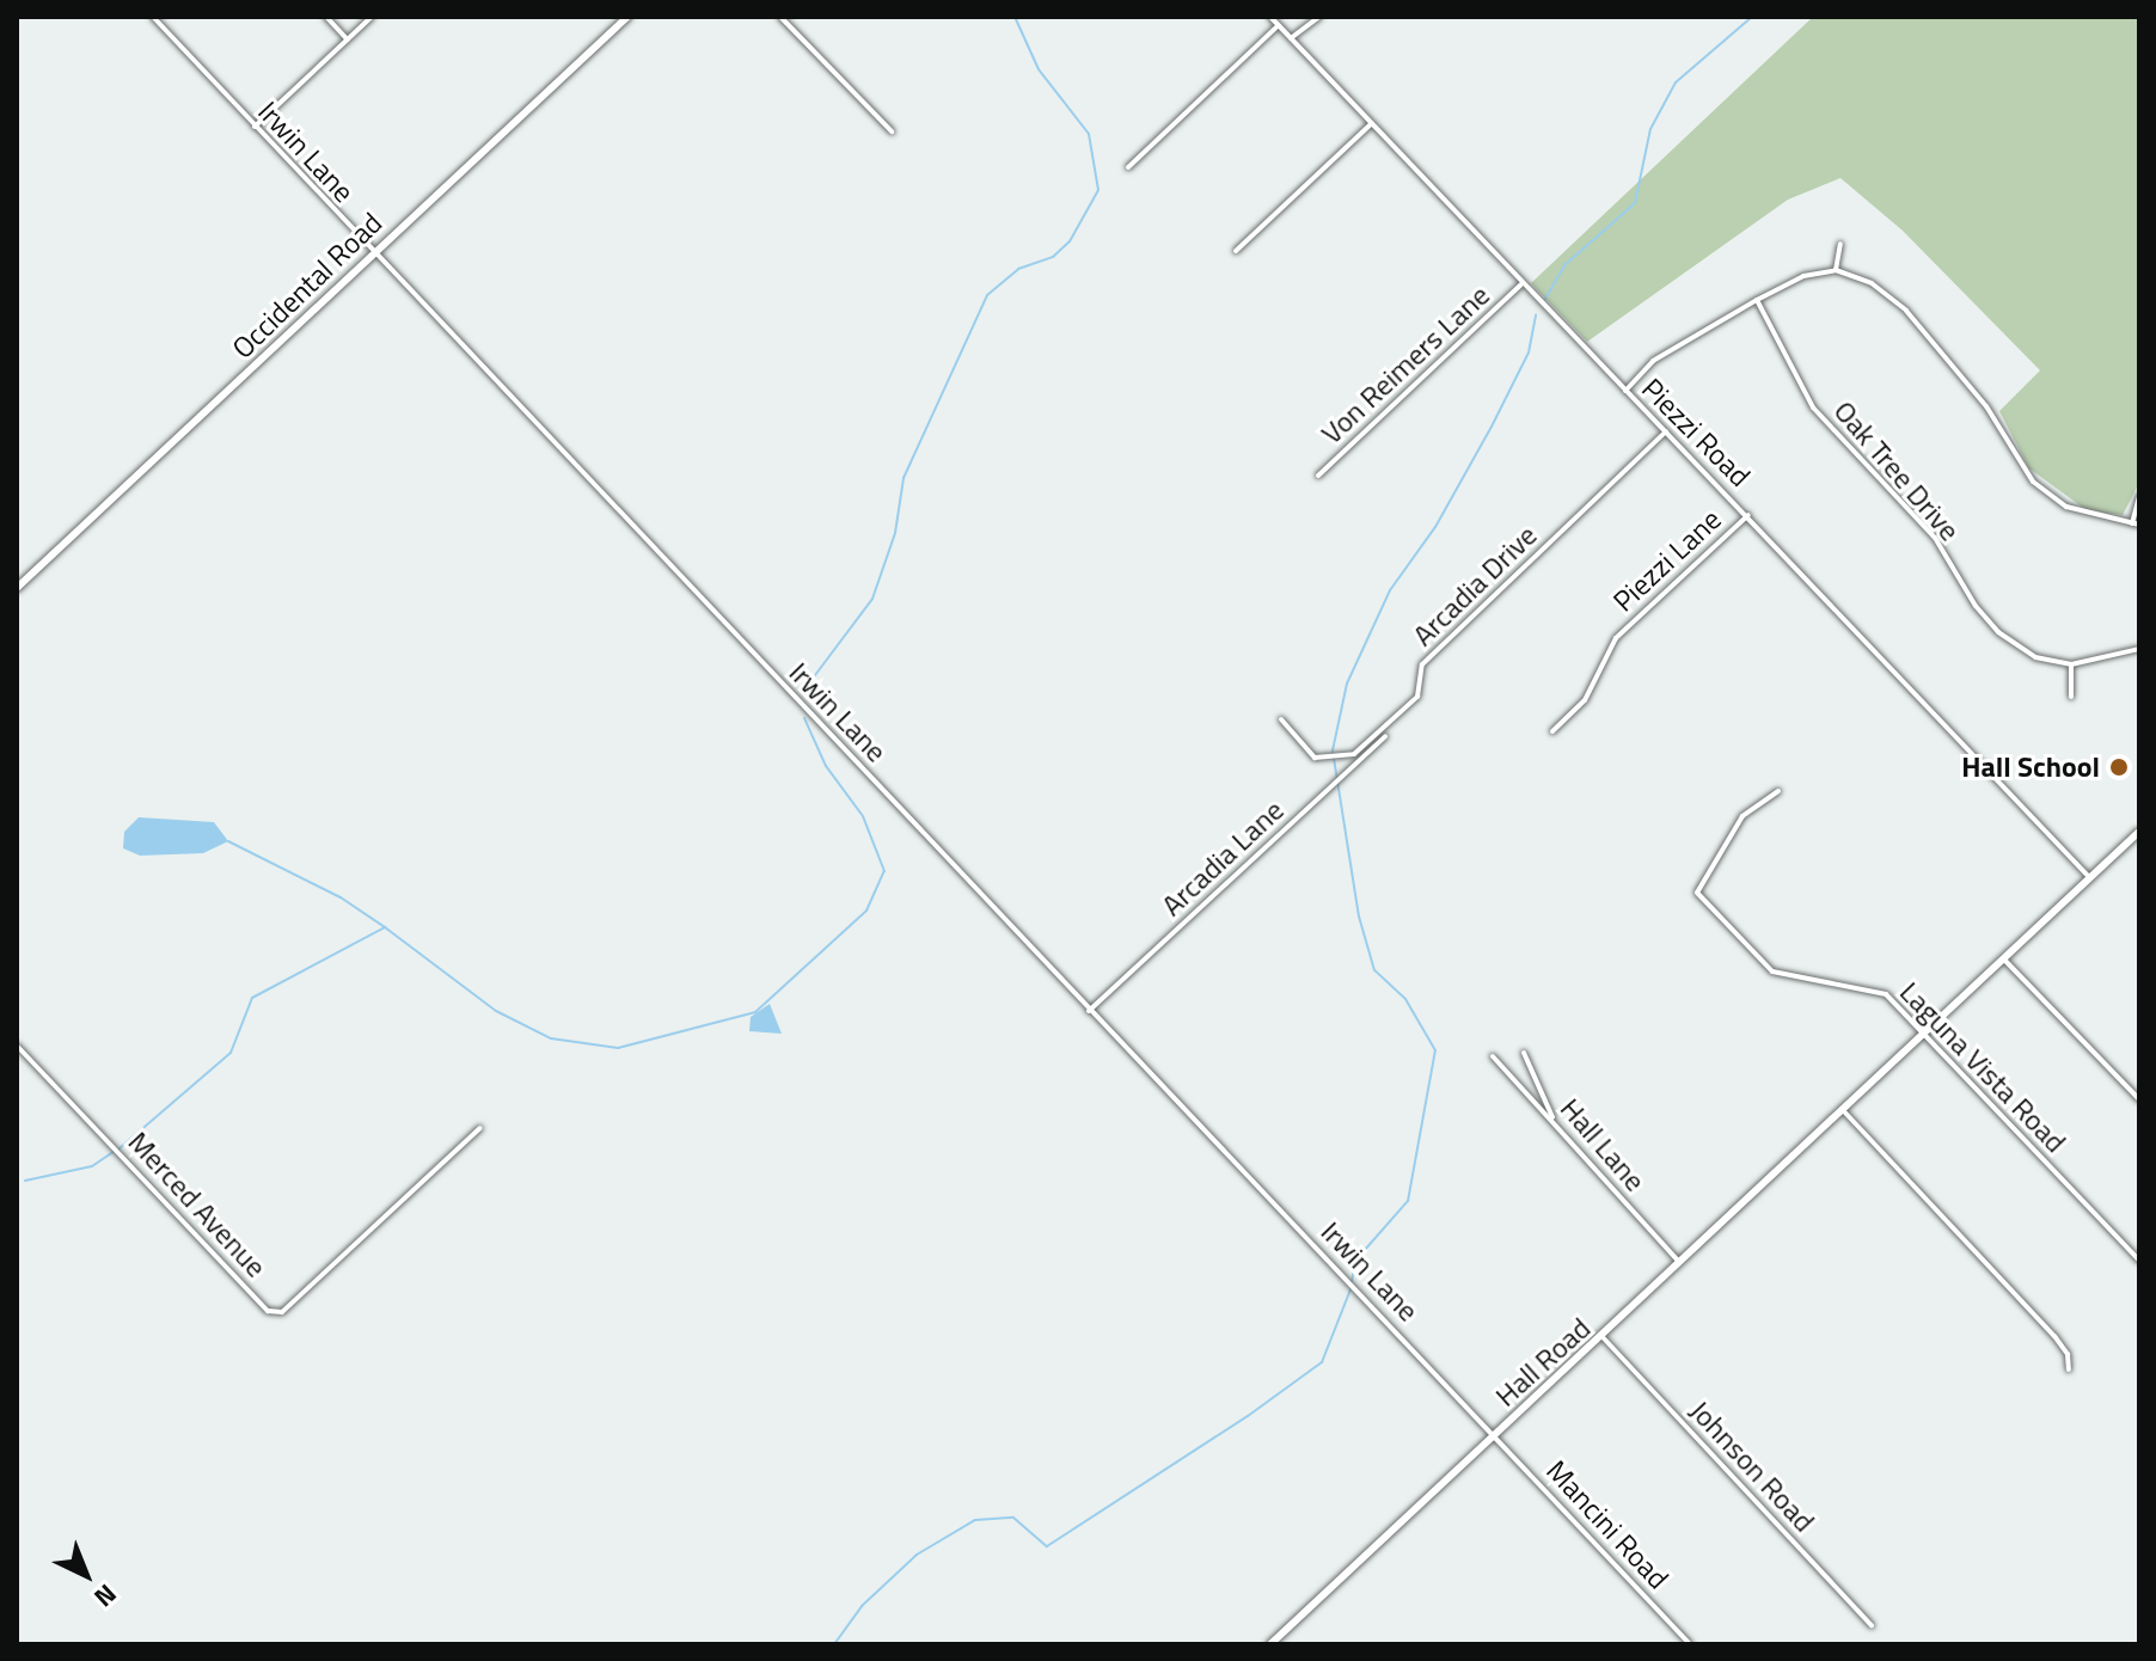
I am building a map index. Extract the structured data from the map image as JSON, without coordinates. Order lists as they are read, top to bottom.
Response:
{
  "streets": {
    "street": [
      "Irwin Lane",
      "Occidental Road",
      "Von Reimers Lane",
      "Piezzi Road",
      "Oak Tree Drive",
      "Piezzi Lane",
      "Arcadia Drive",
      "Arcadia Lane",
      "Laguna Vista Road",
      "Hall Lane",
      "Merced Avenue",
      "Hall Road",
      "Johnson Road",
      "Mancini Road"
    ]
  },
  "crossings": [
    ["Irwin Lane", "Occidental Road"],
    ["Irwin Lane", "Arcadia Lane"],
    ["Irwin Lane", "Hall Road"],
    ["Irwin Lane", "Mancini Road"],
    ["Von Reimers Lane", "Piezzi Road"],
    ["Piezzi Road", "Piezzi Lane"],
    ["Piezzi Road", "Arcadia Drive"],
    ["Piezzi Road", "Hall Road"],
    ["Laguna Vista Road", "Hall Road"],
    ["Hall Lane", "Hall Road"],
    ["Hall Road", "Johnson Road"],
    ["Hall Road", "Mancini Road"]
  ],
  "places": ["Hall School"],
  "north": "bottom right"
}
